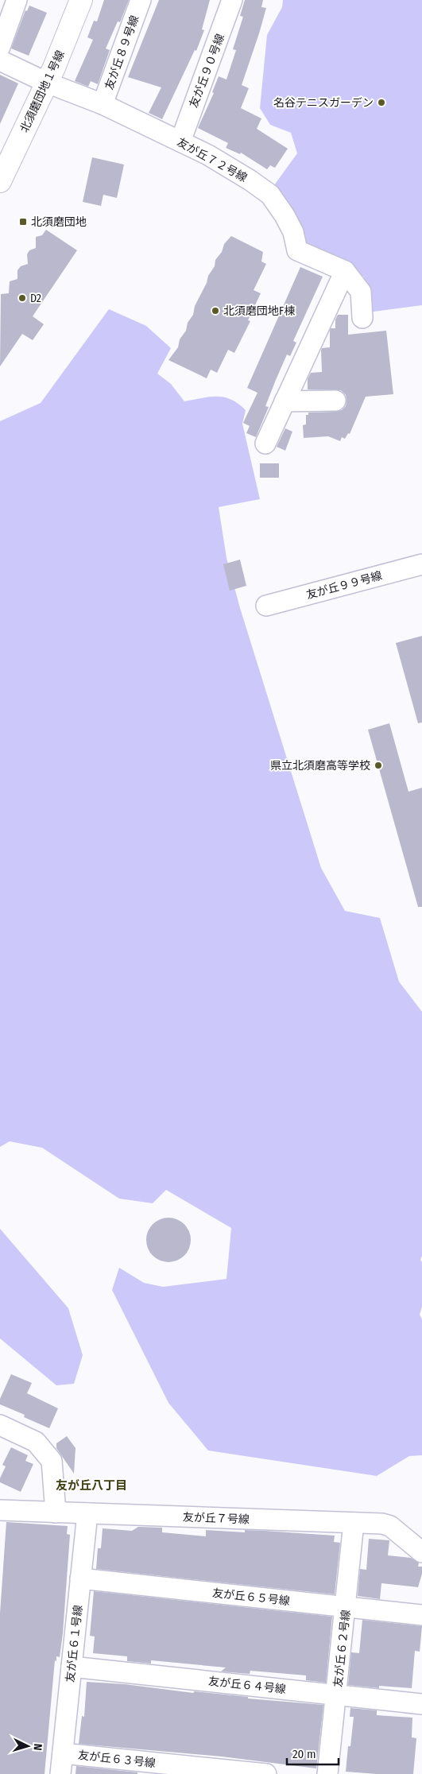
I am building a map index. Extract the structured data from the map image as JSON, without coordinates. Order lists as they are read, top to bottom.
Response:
{
  "streets": {
    "street": [
      "友が丘８９号線",
      "友が丘９０号線",
      "北須磨団地１号線",
      "友が丘７２号線",
      "友が丘９９号線",
      "友が丘７号線",
      "友が丘６５号線",
      "友が丘６１号線",
      "友が丘６２号線",
      "友が丘６４号線",
      "友が丘６３号線"
    ]
  },
  "crossings": [
    ["友が丘８９号線", "友が丘７２号線"],
    ["友が丘９０号線", "友が丘７２号線"],
    ["北須磨団地１号線", "友が丘７２号線"],
    ["友が丘７号線", "友が丘６１号線"],
    ["友が丘７号線", "友が丘６２号線"],
    ["友が丘６５号線", "友が丘６１号線"],
    ["友が丘６５号線", "友が丘６２号線"],
    ["友が丘６１号線", "友が丘６４号線"],
    ["友が丘６１号線", "友が丘６３号線"],
    ["友が丘６２号線", "友が丘６４号線"]
  ],
  "districts": ["友が丘八丁目"],
  "places": {
    "other": [
      "名谷テニスガーデン",
      "D2",
      "北須磨団地F棟",
      "県立北須磨高等学校"
    ],
    "transit": ["北須磨団地"]
  },
  "scale_bar": "20 m",
  "north": "right"
}
